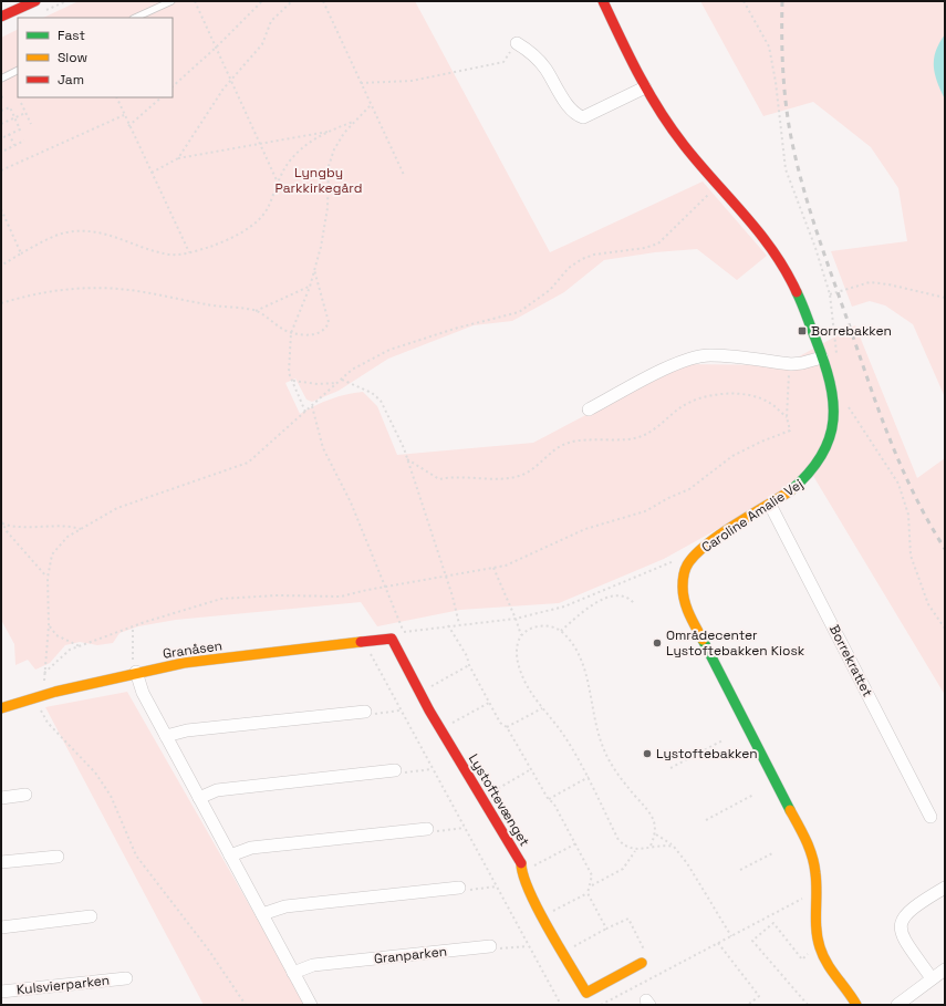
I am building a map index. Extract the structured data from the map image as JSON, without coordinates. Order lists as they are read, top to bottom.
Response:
{
  "streets": {
    "street": [
      "Caroline Amalie Vej",
      "Granåsen",
      "Borrekrattet",
      "Lystoftevænget",
      "Granparken",
      "Kulsvierparken"
    ]
  },
  "crossings": [
    ["Caroline Amalie Vej", "Borrekrattet"],
    ["Granåsen", "Lystoftevænget"]
  ],
  "parks": ["Lyngby Parkkirkegård"],
  "places": {
    "transit": ["Borrebakken"],
    "other": ["Områdecenter Lystoftebakken Kiosk", "Lystoftebakken"]
  },
  "legend": ["Fast", "Slow", "Jam"]
}
